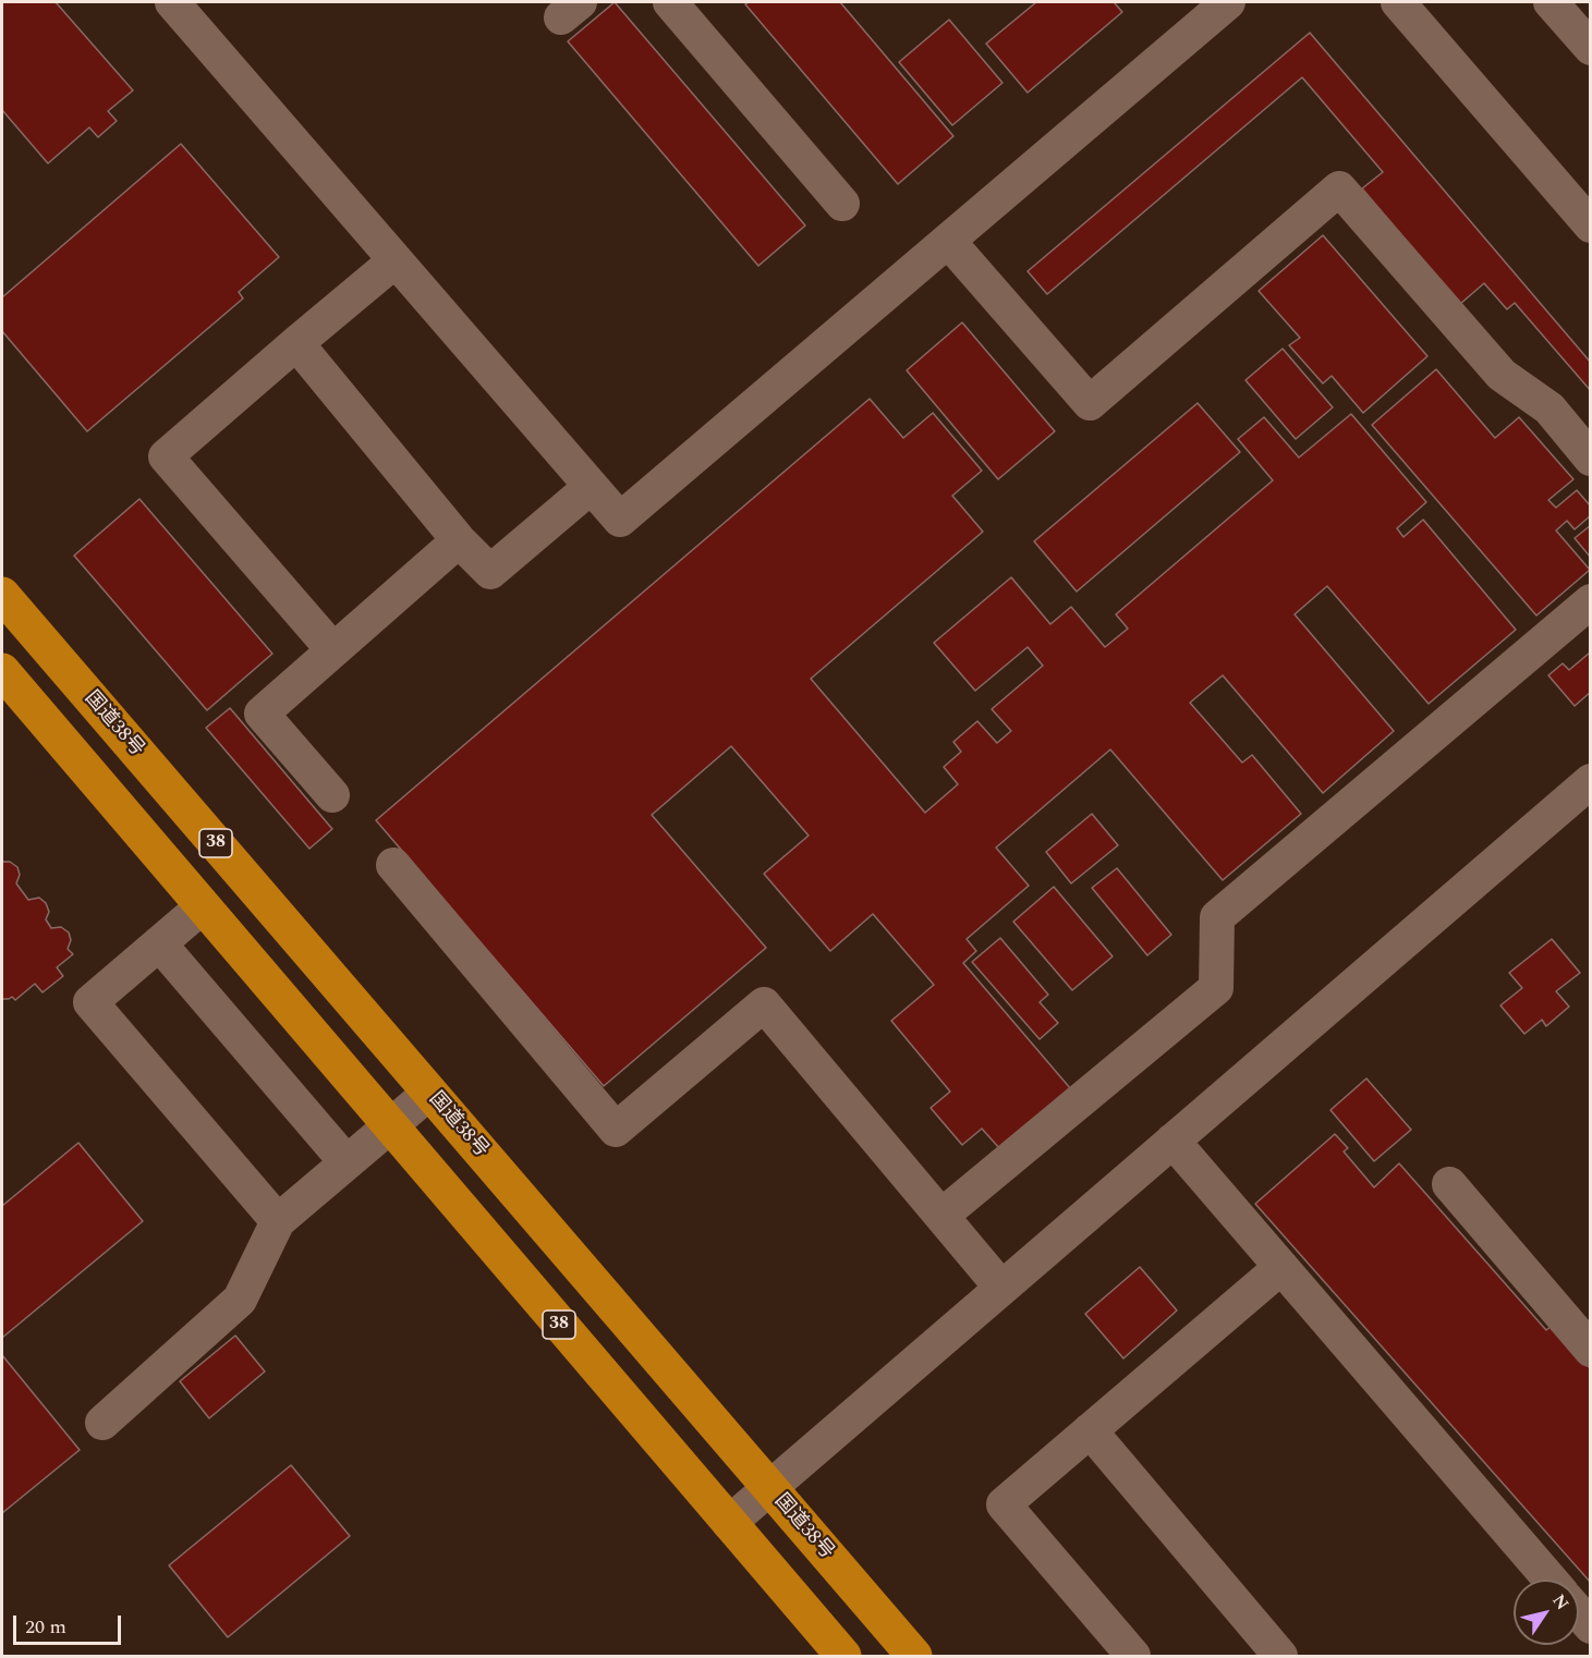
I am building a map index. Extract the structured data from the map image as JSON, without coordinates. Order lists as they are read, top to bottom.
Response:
{
  "streets": {
    "highway": ["国道38号", "38"]
  },
  "scale_bar": "20 m",
  "north": "top right"
}
